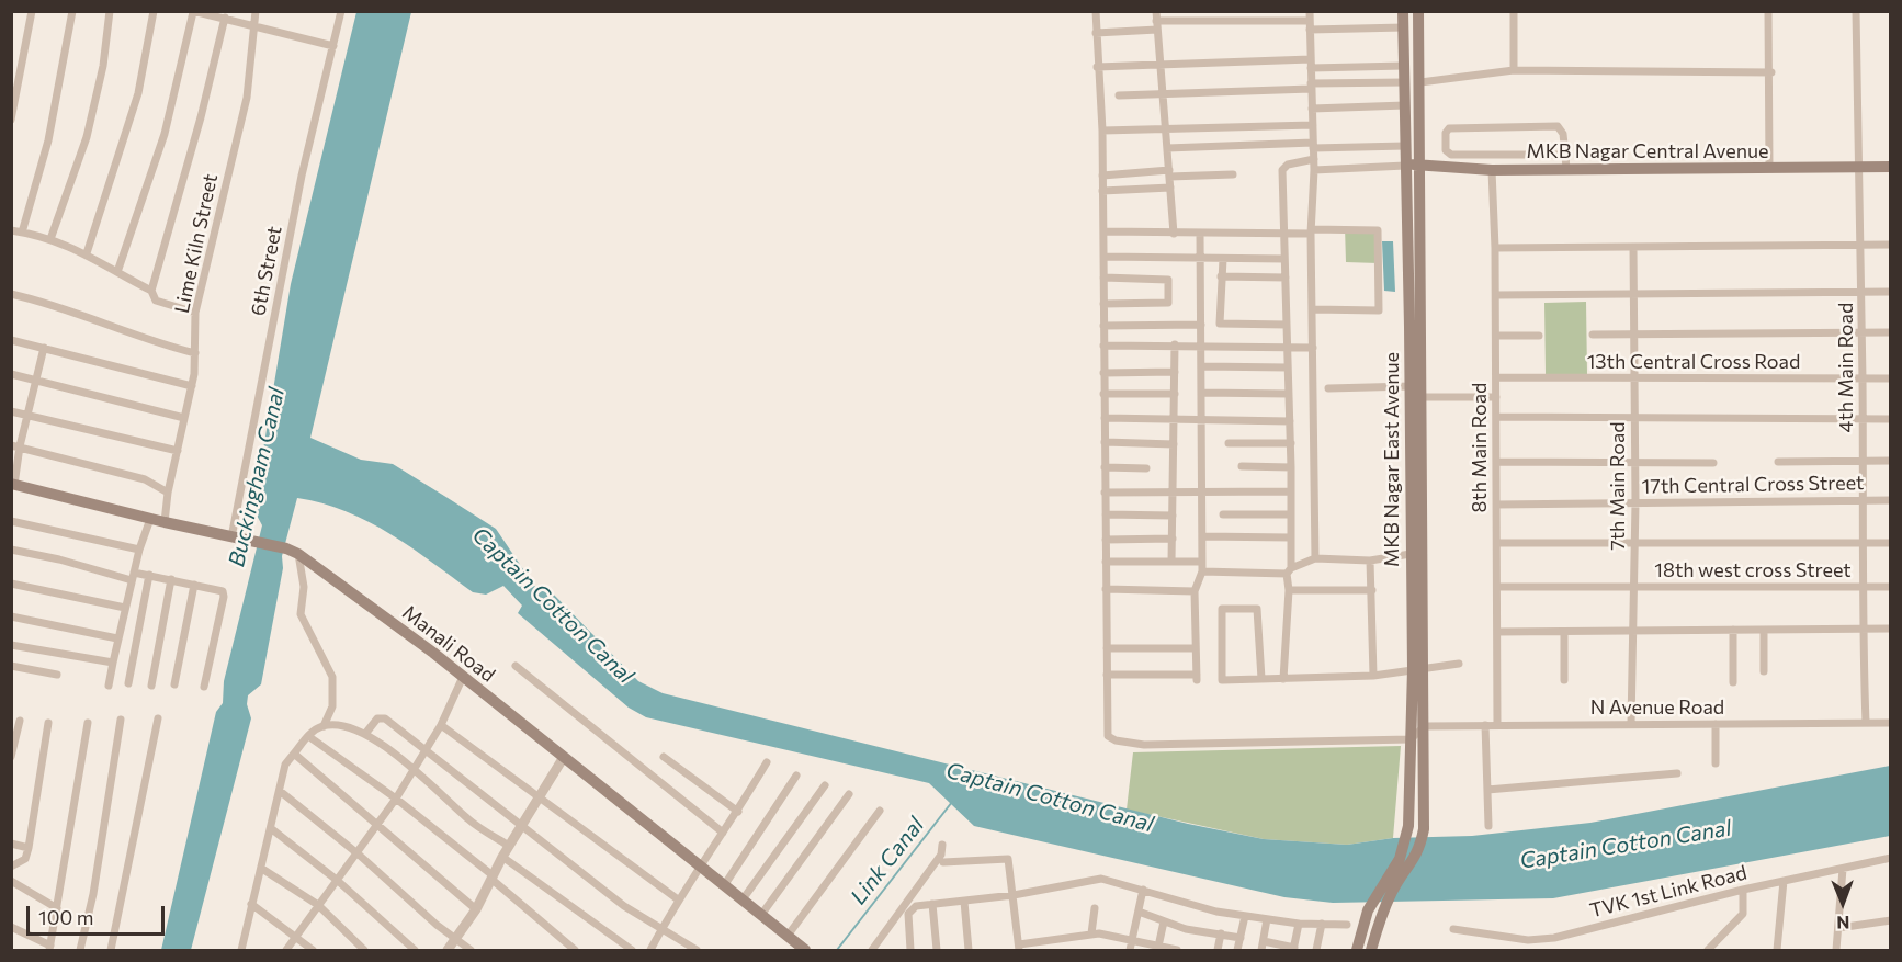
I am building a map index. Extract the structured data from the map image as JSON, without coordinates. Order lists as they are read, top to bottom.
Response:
{
  "streets": {
    "main road": ["MKB Nagar Central Avenue", "MKB Nagar East Avenue", "Manali Road"],
    "street": [
      "Lime Kiln Street",
      "6th Street",
      "13th Central Cross Road",
      "4th Main Road",
      "8th Main Road",
      "17th Central Cross Street",
      "7th Main Road",
      "18th west cross Street",
      "N Avenue Road",
      "TVK 1st Link Road"
    ]
  },
  "crossings": [
    ["MKB Nagar Central Avenue", "4th Main Road"],
    ["MKB Nagar Central Avenue", "8th Main Road"],
    ["MKB Nagar Central Avenue", "MKB Nagar East Avenue"],
    ["Lime Kiln Street", "Manali Road"],
    ["6th Street", "Manali Road"],
    ["13th Central Cross Road", "4th Main Road"],
    ["13th Central Cross Road", "8th Main Road"],
    ["13th Central Cross Road", "7th Main Road"],
    ["4th Main Road", "17th Central Cross Street"],
    ["4th Main Road", "18th west cross Street"],
    ["4th Main Road", "N Avenue Road"],
    ["8th Main Road", "17th Central Cross Street"],
    ["8th Main Road", "18th west cross Street"],
    ["8th Main Road", "N Avenue Road"],
    ["17th Central Cross Street", "7th Main Road"],
    ["7th Main Road", "18th west cross Street"],
    ["7th Main Road", "N Avenue Road"]
  ],
  "water": ["Buckingham Canal", "Captain Cotton Canal", "Link Canal"],
  "scale_bar": "100 m",
  "north": "bottom"
}
